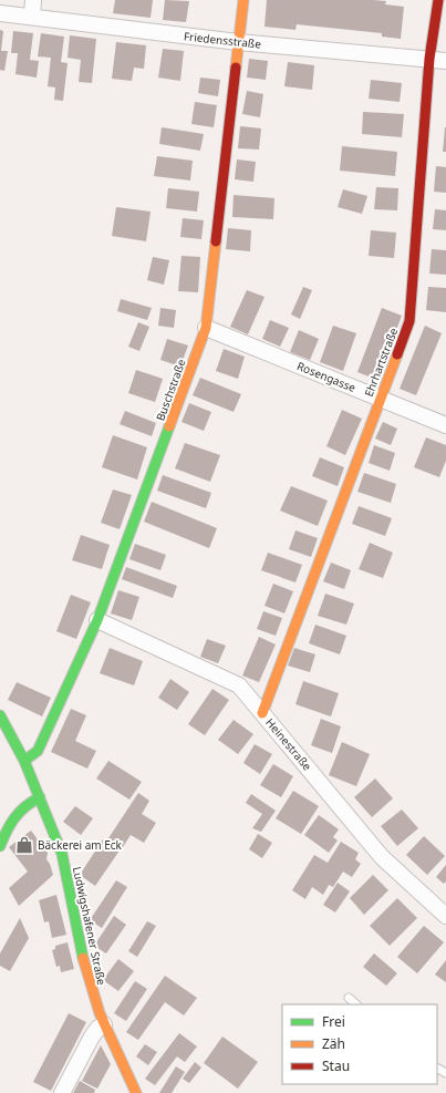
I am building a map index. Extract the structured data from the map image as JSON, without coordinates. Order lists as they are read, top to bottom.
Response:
{
  "streets": {
    "street": [
      "Friedensstraße",
      "Ehrhartstraße",
      "Rosengasse",
      "Buschstraße",
      "Heinestraße",
      "Ludwigshafener Straße"
    ]
  },
  "crossings": [
    ["Friedensstraße", "Ehrhartstraße"],
    ["Friedensstraße", "Buschstraße"],
    ["Ehrhartstraße", "Rosengasse"],
    ["Ehrhartstraße", "Heinestraße"],
    ["Rosengasse", "Buschstraße"],
    ["Buschstraße", "Heinestraße"],
    ["Buschstraße", "Ludwigshafener Straße"]
  ],
  "places": {
    "shop": ["Bäckerei am Eck"]
  },
  "legend": ["Frei", "Zäh", "Stau"]
}
